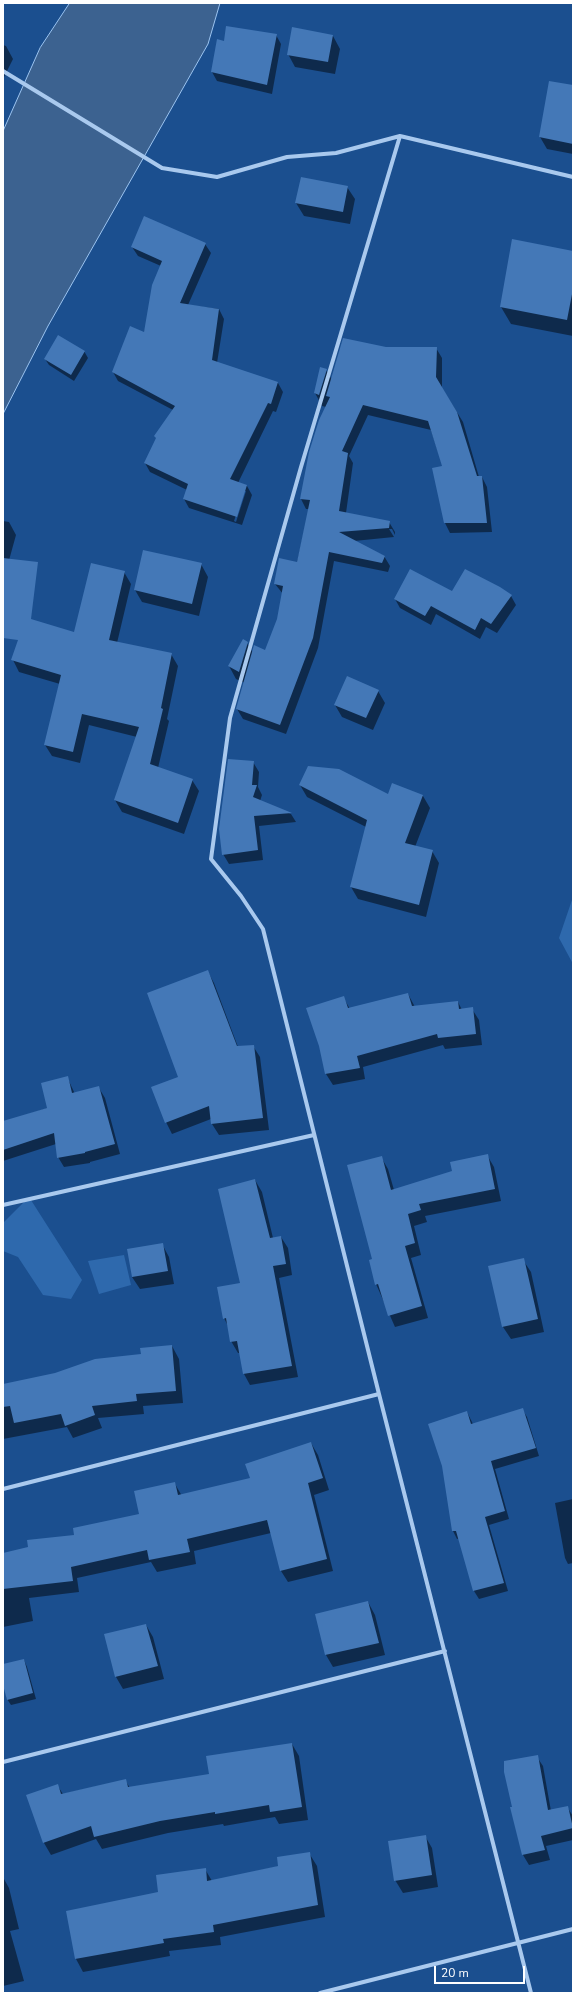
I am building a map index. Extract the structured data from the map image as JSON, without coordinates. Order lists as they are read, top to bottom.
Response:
{
  "scale_bar": "20 m"
}
